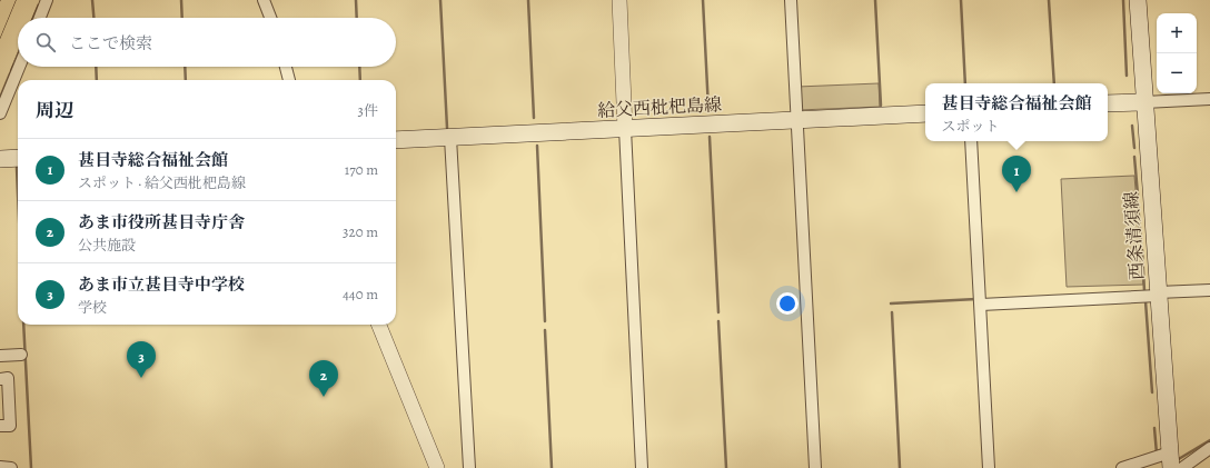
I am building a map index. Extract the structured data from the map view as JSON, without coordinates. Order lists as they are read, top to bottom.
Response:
{
  "streets": {
    "main road": ["給父西枇杷島線", "西条清須線"]
  },
  "page": {
    "map_buttons": ["+", "−"],
    "search": "ここで検索",
    "heading": ["周辺", "3件"],
    "popup": ["甚目寺総合福祉会館", "スポット"],
    "list": [
      {
        "mark": "1",
        "name": "甚目寺総合福祉会館",
        "note": "スポット · 給父西枇杷島線",
        "value": "170 m"
      },
      {
        "mark": "2",
        "name": "あま市役所甚目寺庁舎",
        "note": "公共施設",
        "value": "320 m"
      },
      {
        "mark": "3",
        "name": "あま市立甚目寺中学校",
        "note": "学校",
        "value": "440 m"
      }
    ],
    "pins": ["1", "3", "2"]
  }
}
